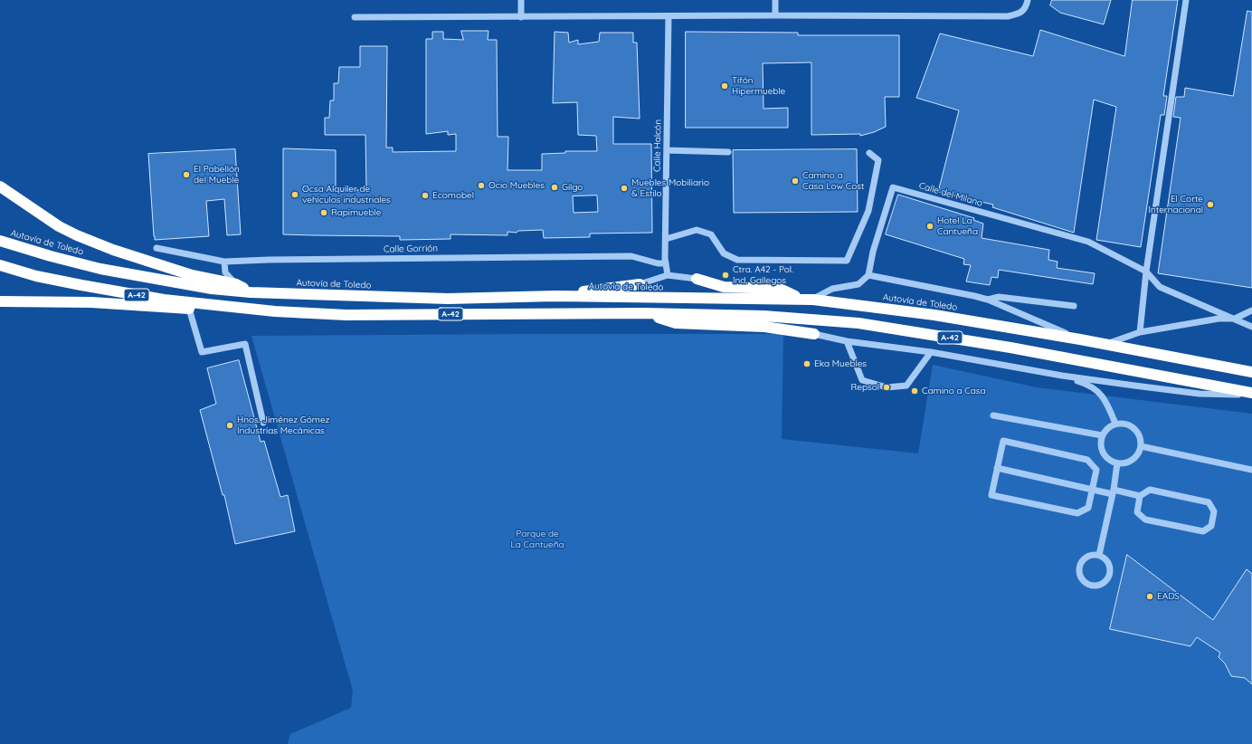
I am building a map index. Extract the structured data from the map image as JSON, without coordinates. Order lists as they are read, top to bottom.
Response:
{
  "streets": {
    "highway": ["Autovía de Toledo", "A-42"],
    "street": ["Calle Halcón", "Calle del Milano", "Calle Gorrión"]
  },
  "crossings": [
    ["Calle Halcón", "Calle Gorrión"]
  ],
  "parks": ["Parque de La Cantueña"],
  "places": [
    "Tifón Hipermueble",
    "El Pabellón del Mueble",
    "Camino a Casa Low Cost",
    "Ocio Muebles",
    "Gilgo",
    "Muebles Mobiliario & Estilo",
    "Ocsa Alquiler de vehículos industriales",
    "Ecomobel",
    "El Corte Internacional",
    "Rapimueble",
    "Hotel La Cantueña",
    "Ctra. A42 - Pol. Ind. Gallegos",
    "Eka Muebles",
    "Repsol",
    "Camino a Casa",
    "Hnos. Jiménez Gómez Industrias Mecánicas",
    "EADS"
  ]
}
